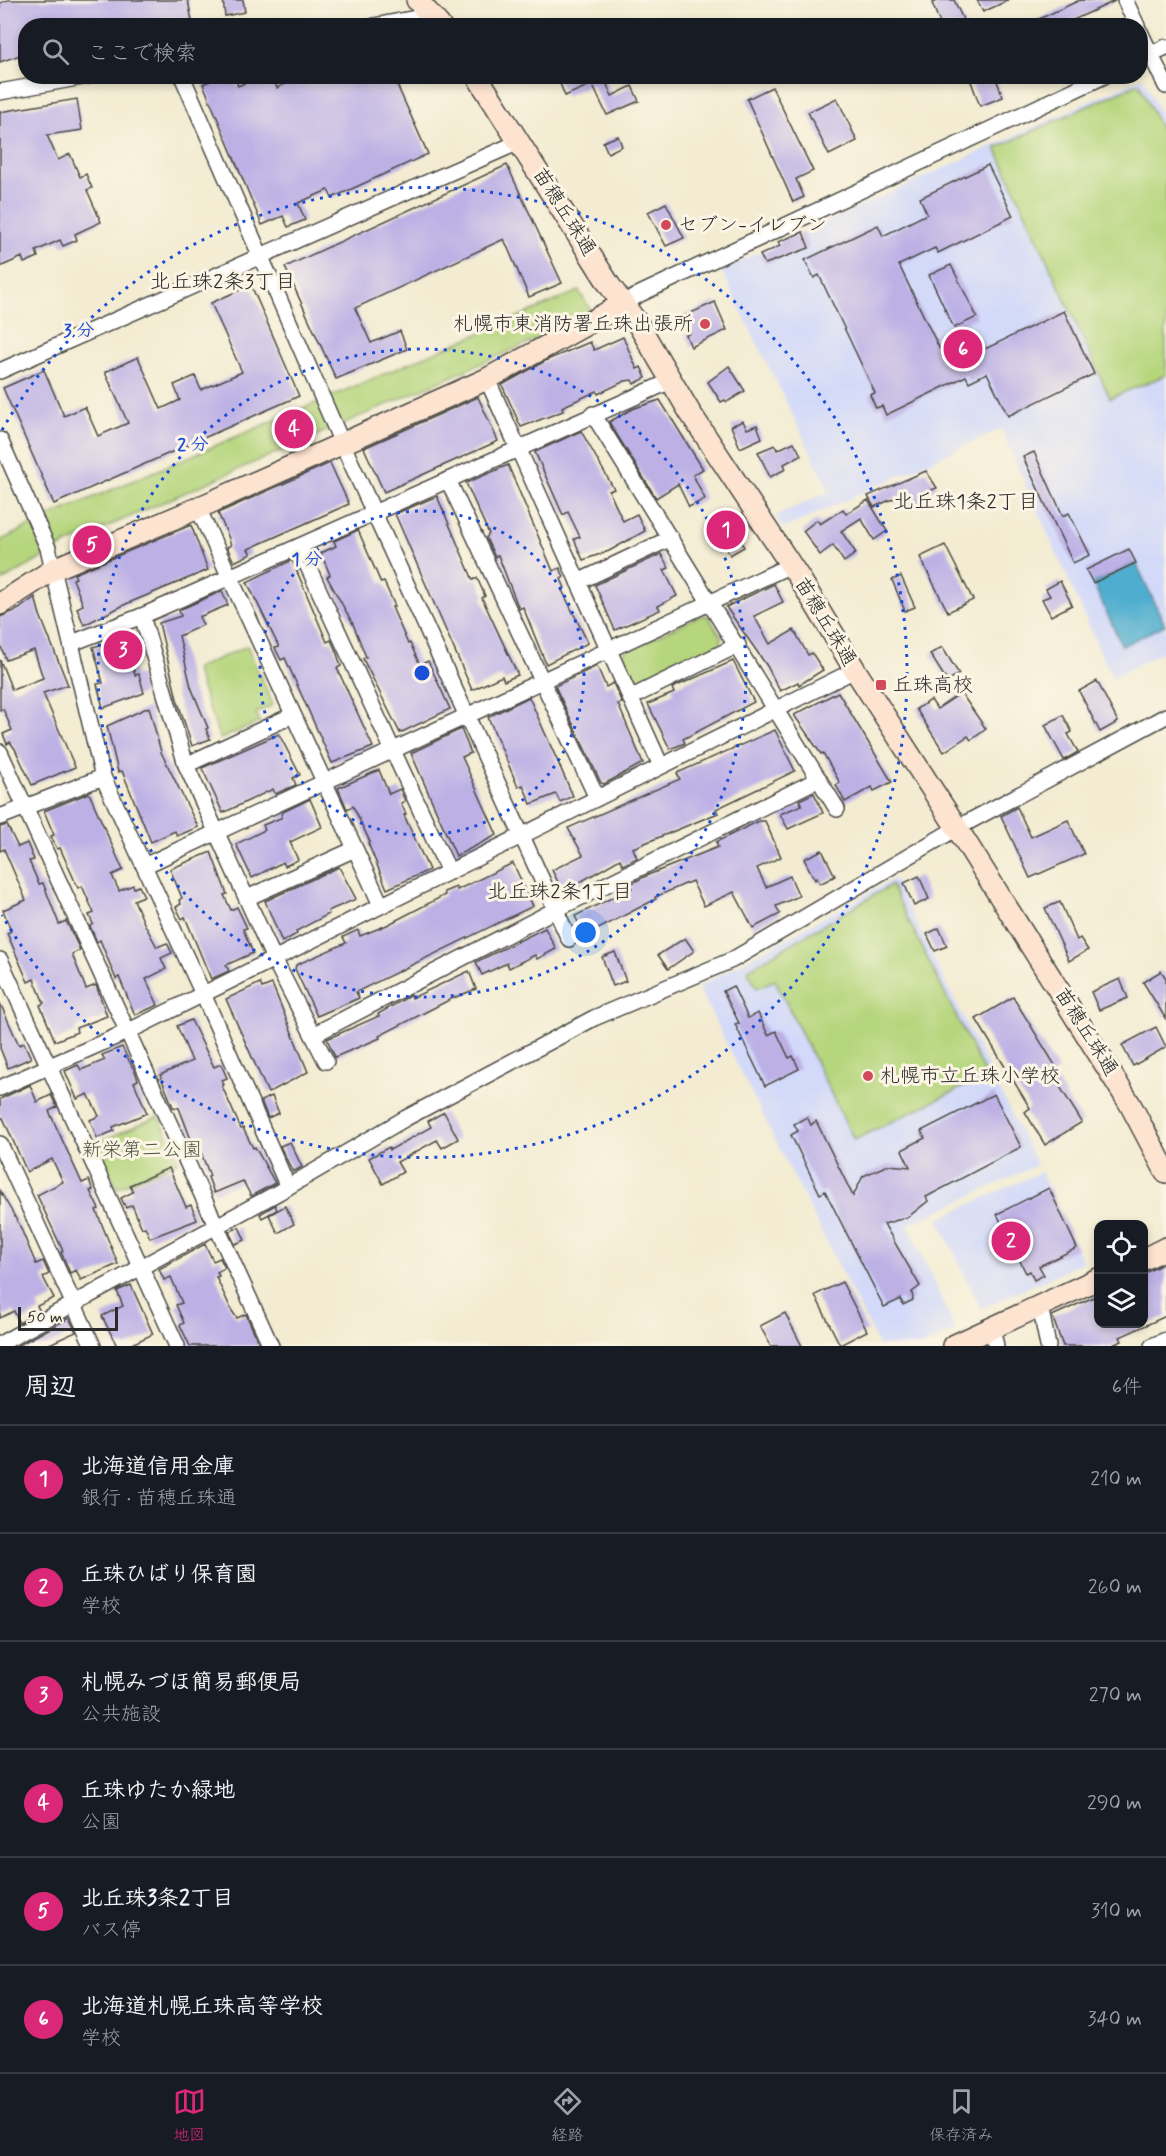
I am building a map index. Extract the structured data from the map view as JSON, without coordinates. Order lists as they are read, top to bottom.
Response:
{
  "streets": {
    "street": ["苗穂丘珠通"]
  },
  "districts": ["北丘珠2条3丁目", "北丘珠1条2丁目", "北丘珠2条1丁目"],
  "parks": ["新栄第二公園"],
  "places": {
    "other": ["セブン-イレブン", "札幌市東消防署丘珠出張所", "札幌市立丘珠小学校"],
    "transit": ["丘珠高校"]
  },
  "scale_bar": "50 m",
  "page": {
    "search": "ここで検索",
    "pins": [
      "6",
      "4",
      "1",
      "5",
      "3",
      "2"
    ],
    "scale": "50 m",
    "heading": ["周辺", "6件"],
    "list": [
      {
        "mark": "1",
        "name": "北海道信用金庫",
        "note": "銀行 · 苗穂丘珠通",
        "value": "210 m"
      },
      {
        "mark": "2",
        "name": "丘珠ひばり保育園",
        "note": "学校",
        "value": "260 m"
      },
      {
        "mark": "3",
        "name": "札幌みづほ簡易郵便局",
        "note": "公共施設",
        "value": "270 m"
      },
      {
        "mark": "4",
        "name": "丘珠ゆたか緑地",
        "note": "公園",
        "value": "290 m"
      },
      {
        "mark": "5",
        "name": "北丘珠3条2丁目",
        "note": "バス停",
        "value": "310 m"
      },
      {
        "mark": "6",
        "name": "北海道札幌丘珠高等学校",
        "note": "学校",
        "value": "340 m"
      }
    ],
    "nav": ["地図", "経路", "保存済み"]
  },
  "rings": ["3 分", "2 分", "1 分"]
}
